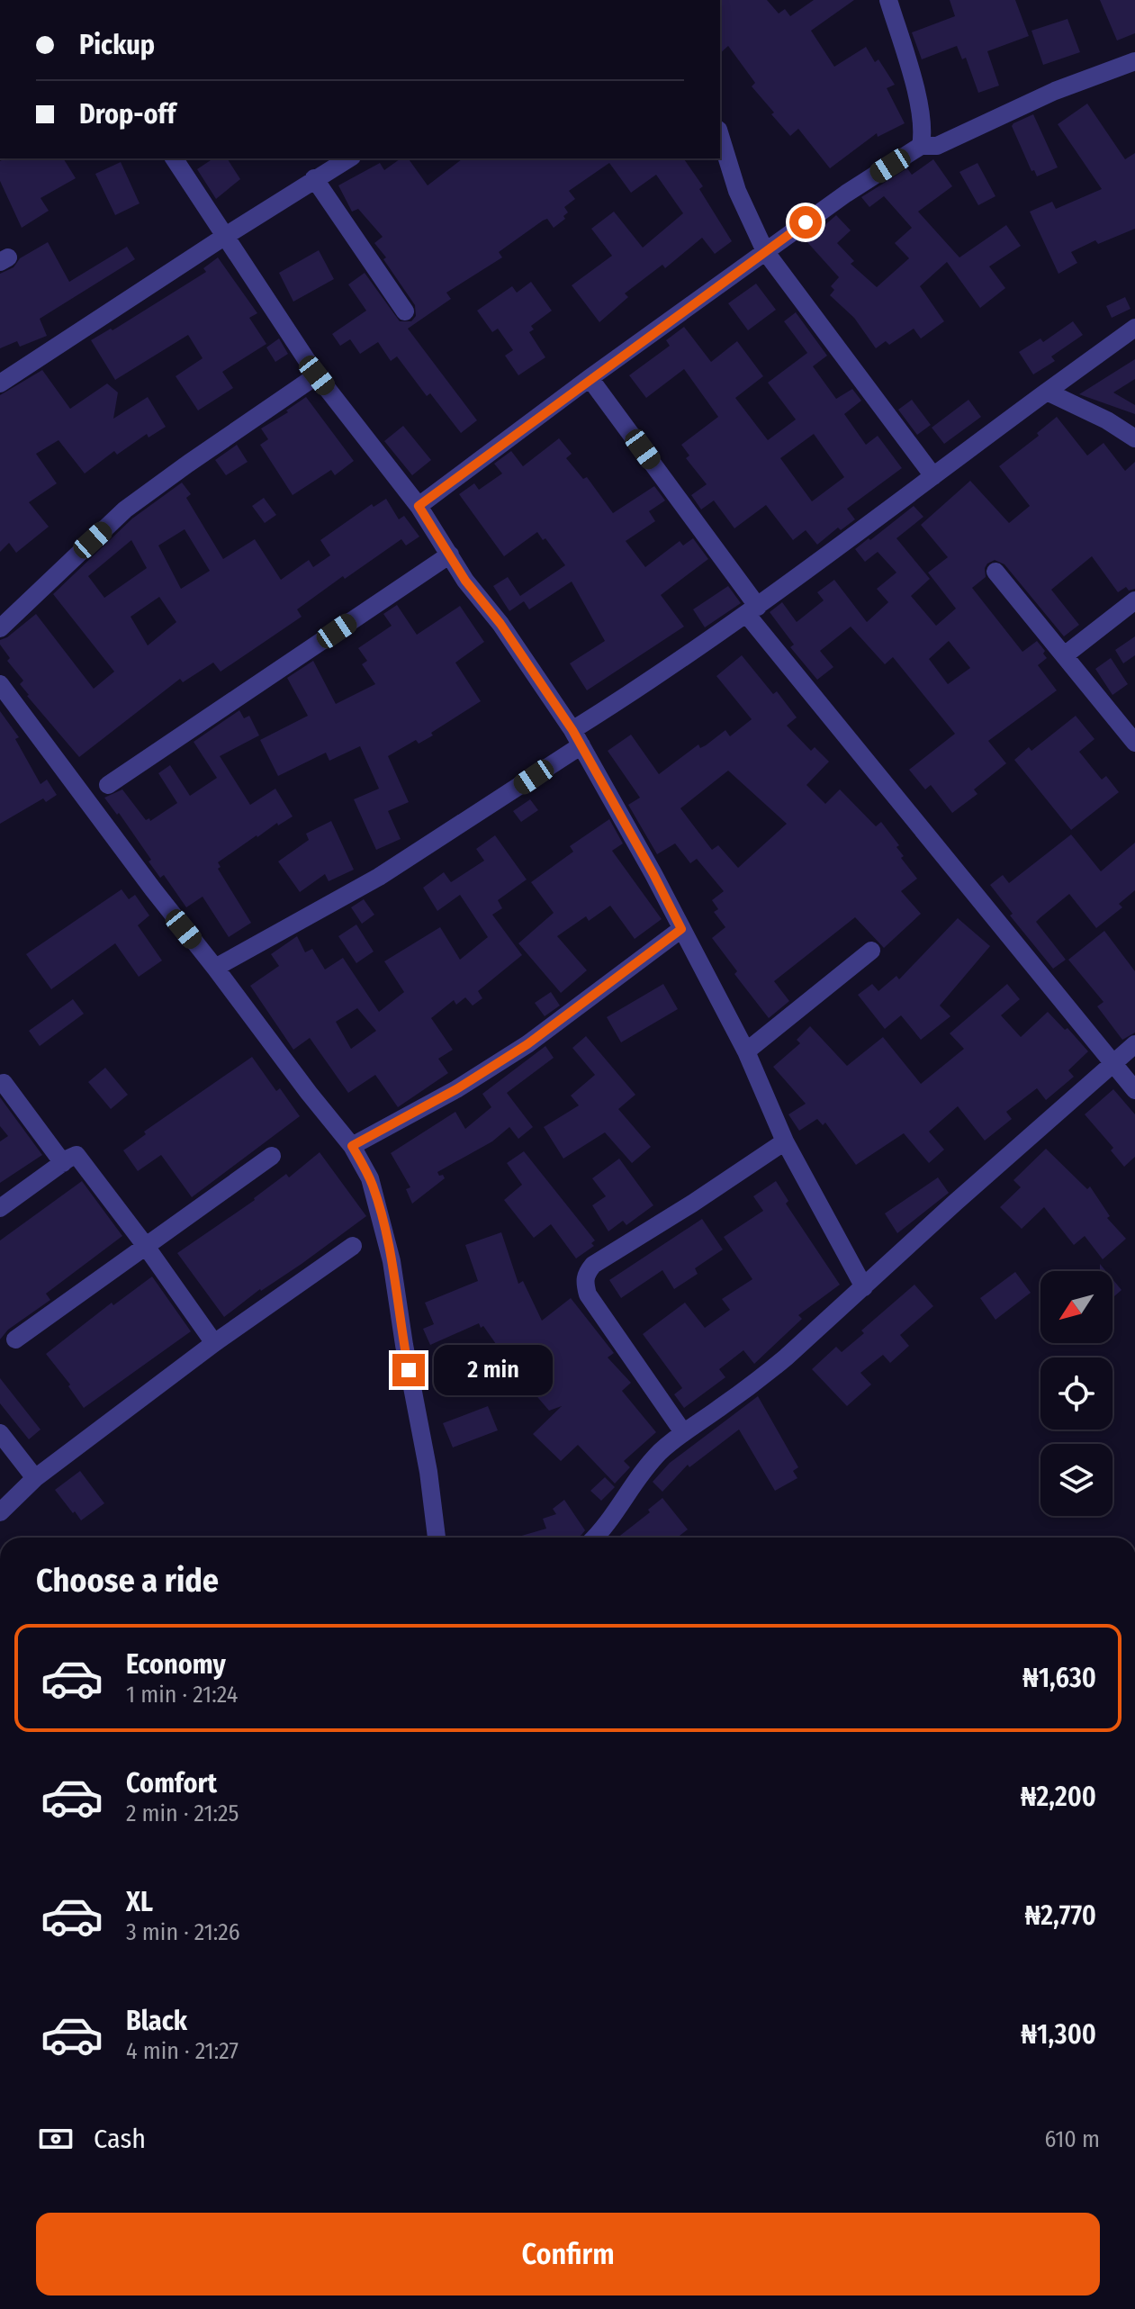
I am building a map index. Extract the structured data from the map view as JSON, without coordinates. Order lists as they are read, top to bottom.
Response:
{
  "north": "bottom left",
  "page": {
    "banner": ["Pickup", "Drop-off"],
    "bubble": "2 min",
    "heading": "Choose a ride",
    "list": [
      {
        "name": "Economy",
        "note": "1 min · 21:24",
        "value": "₦1,630"
      },
      {
        "name": "Comfort",
        "note": "2 min · 21:25",
        "value": "₦2,200"
      },
      {
        "name": "XL",
        "note": "3 min · 21:26",
        "value": "₦2,770"
      },
      {
        "name": "Black",
        "note": "4 min · 21:27",
        "value": "₦1,300"
      }
    ],
    "pay": ["Cash", "610 m"],
    "buttons": "Confirm"
  }
}
